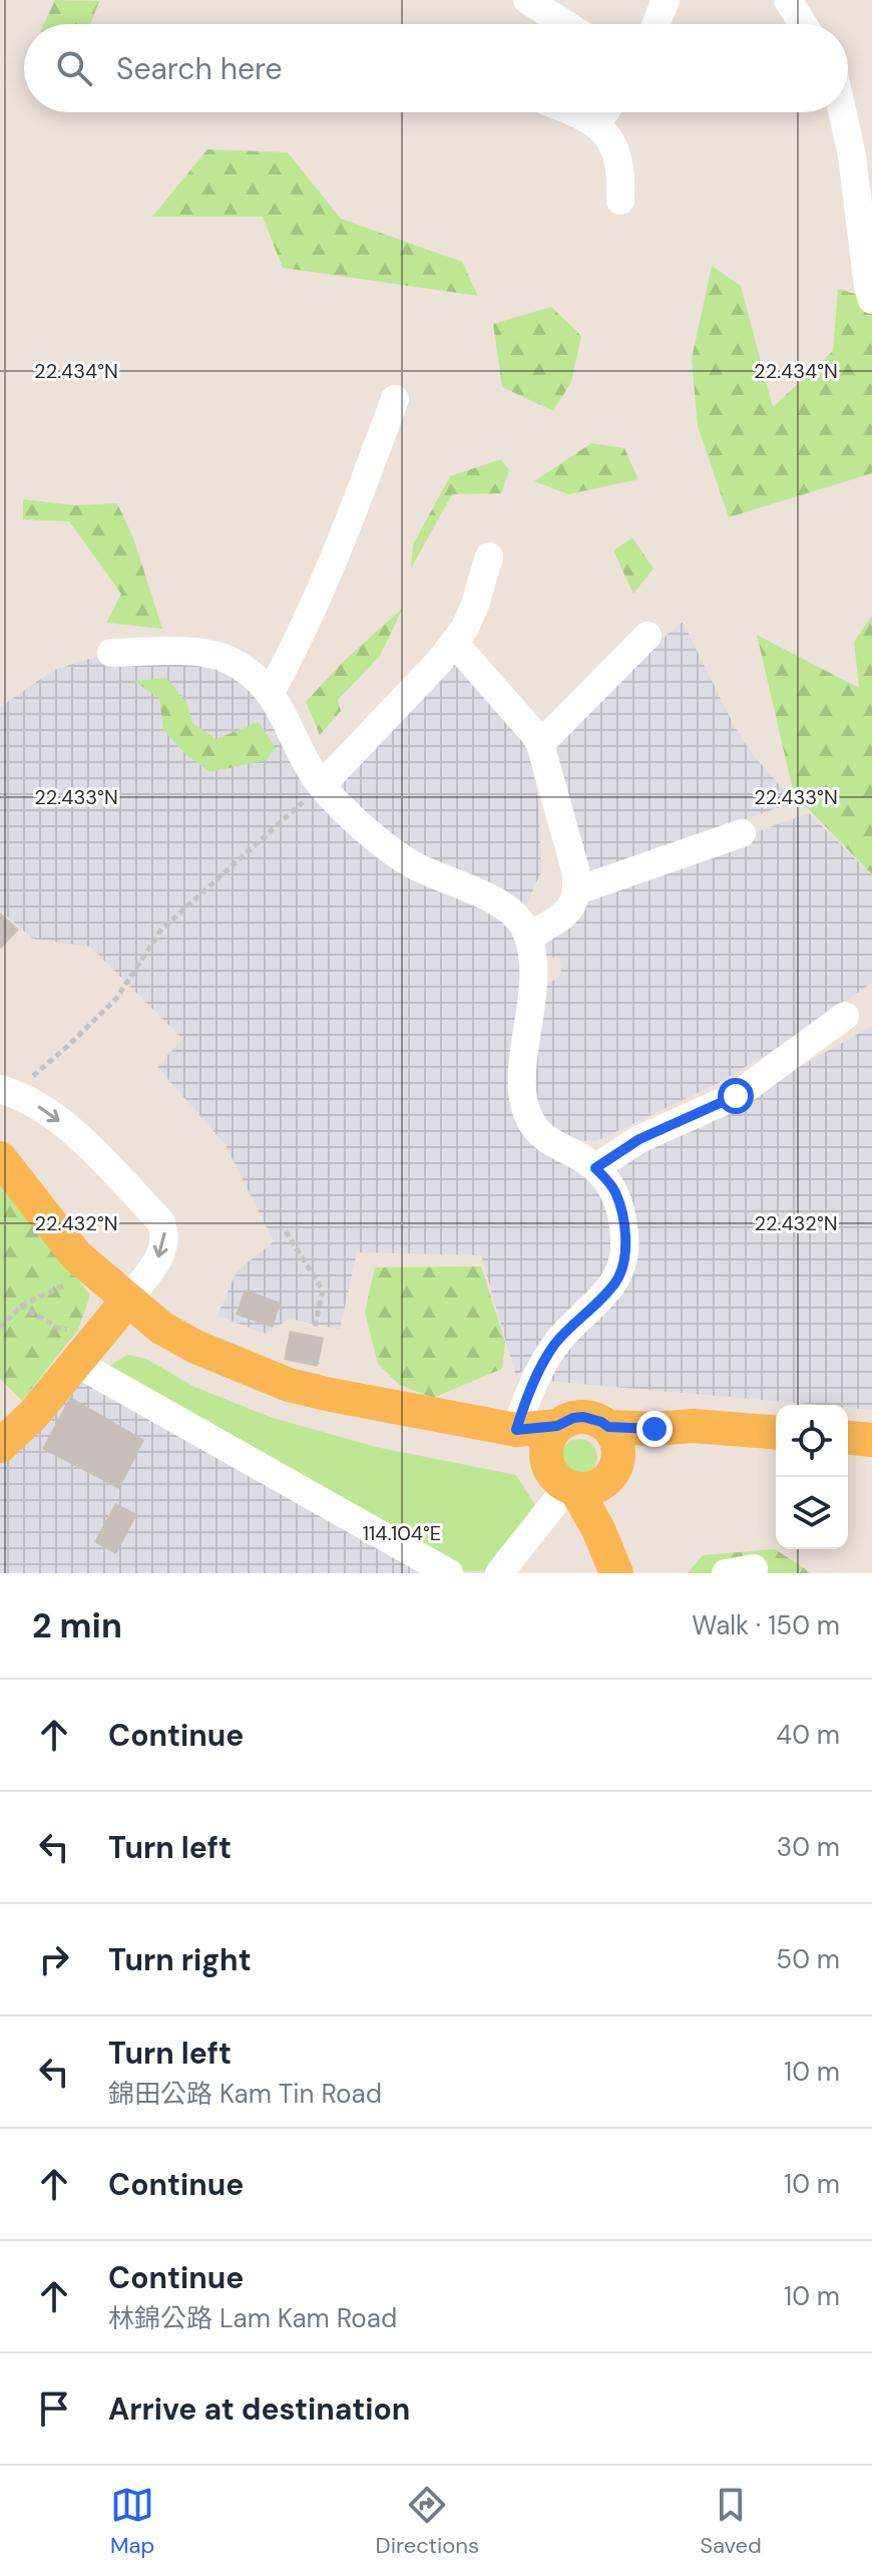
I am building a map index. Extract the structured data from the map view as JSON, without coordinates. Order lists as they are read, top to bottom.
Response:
{
  "page": {
    "search": "Search here",
    "heading": ["2 min", "Walk · 150 m"],
    "list": [
      ["Continue", "40 m"],
      ["Turn left", "30 m"],
      ["Turn right", "50 m"],
      ["Turn left", "錦田公路 Kam Tin Road", "10 m"],
      ["Continue", "10 m"],
      ["Continue", "林錦公路 Lam Kam Road", "10 m"],
      "Arrive at destination"
    ],
    "nav": ["Map", "Directions", "Saved"]
  },
  "coordinates": [
    "22.434°N",
    "22.433°N",
    "22.432°N",
    "114.104°E"
  ]
}
